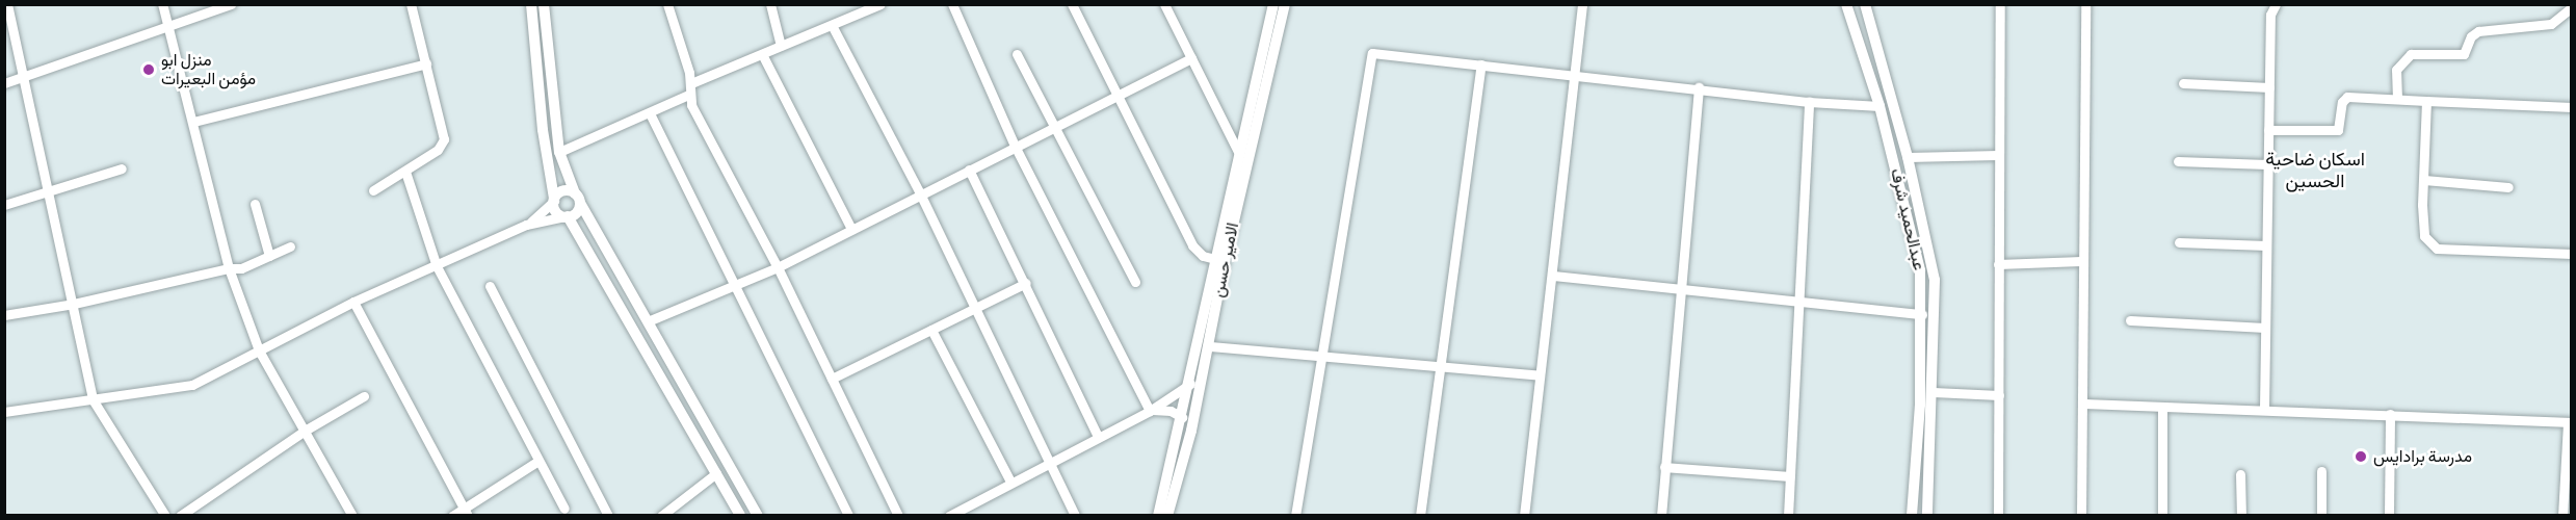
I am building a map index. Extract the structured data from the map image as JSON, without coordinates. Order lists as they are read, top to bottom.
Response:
{
  "streets": {
    "main road": ["عبدالحميد شرف", "الامير حسن"]
  },
  "districts": ["اسكان ضاحية الحسين"],
  "places": ["منزل ابو مؤمن البعيرات", "مدرسة برادايس"]
}
